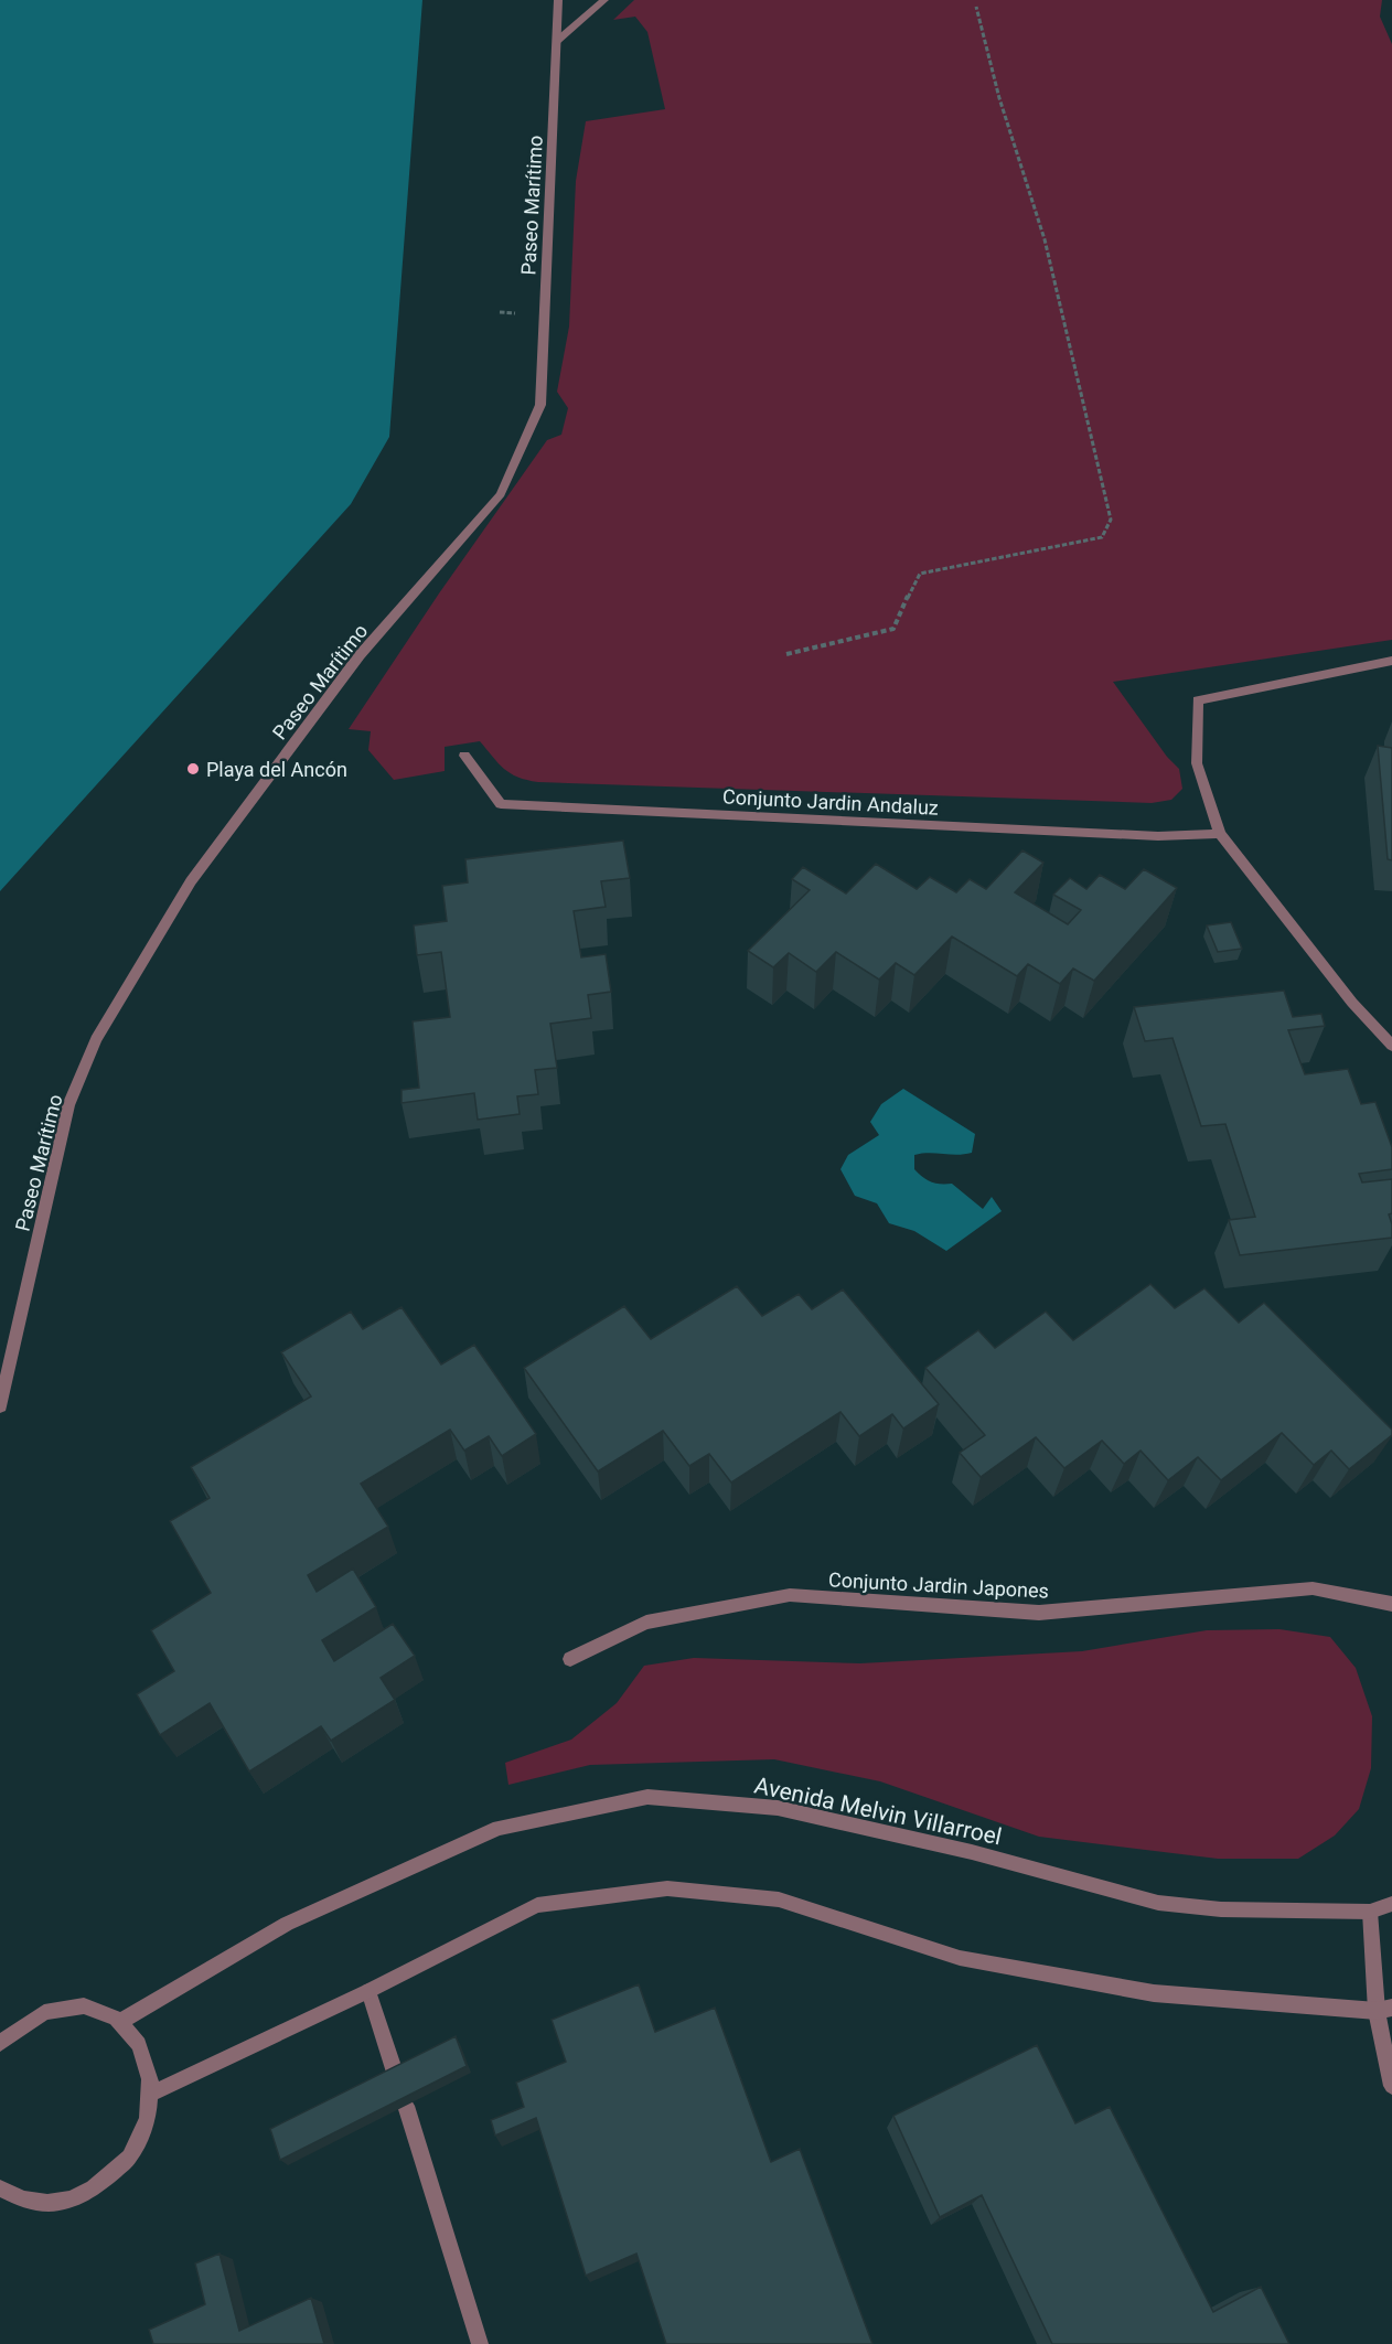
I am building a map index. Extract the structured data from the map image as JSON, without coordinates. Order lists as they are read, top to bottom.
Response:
{
  "streets": {
    "street": [
      "Paseo Marítimo",
      "Conjunto Jardin Andaluz",
      "Conjunto Jardin Japones",
      "Avenida Melvin Villarroel"
    ]
  },
  "places": ["Playa del Ancón"]
}
